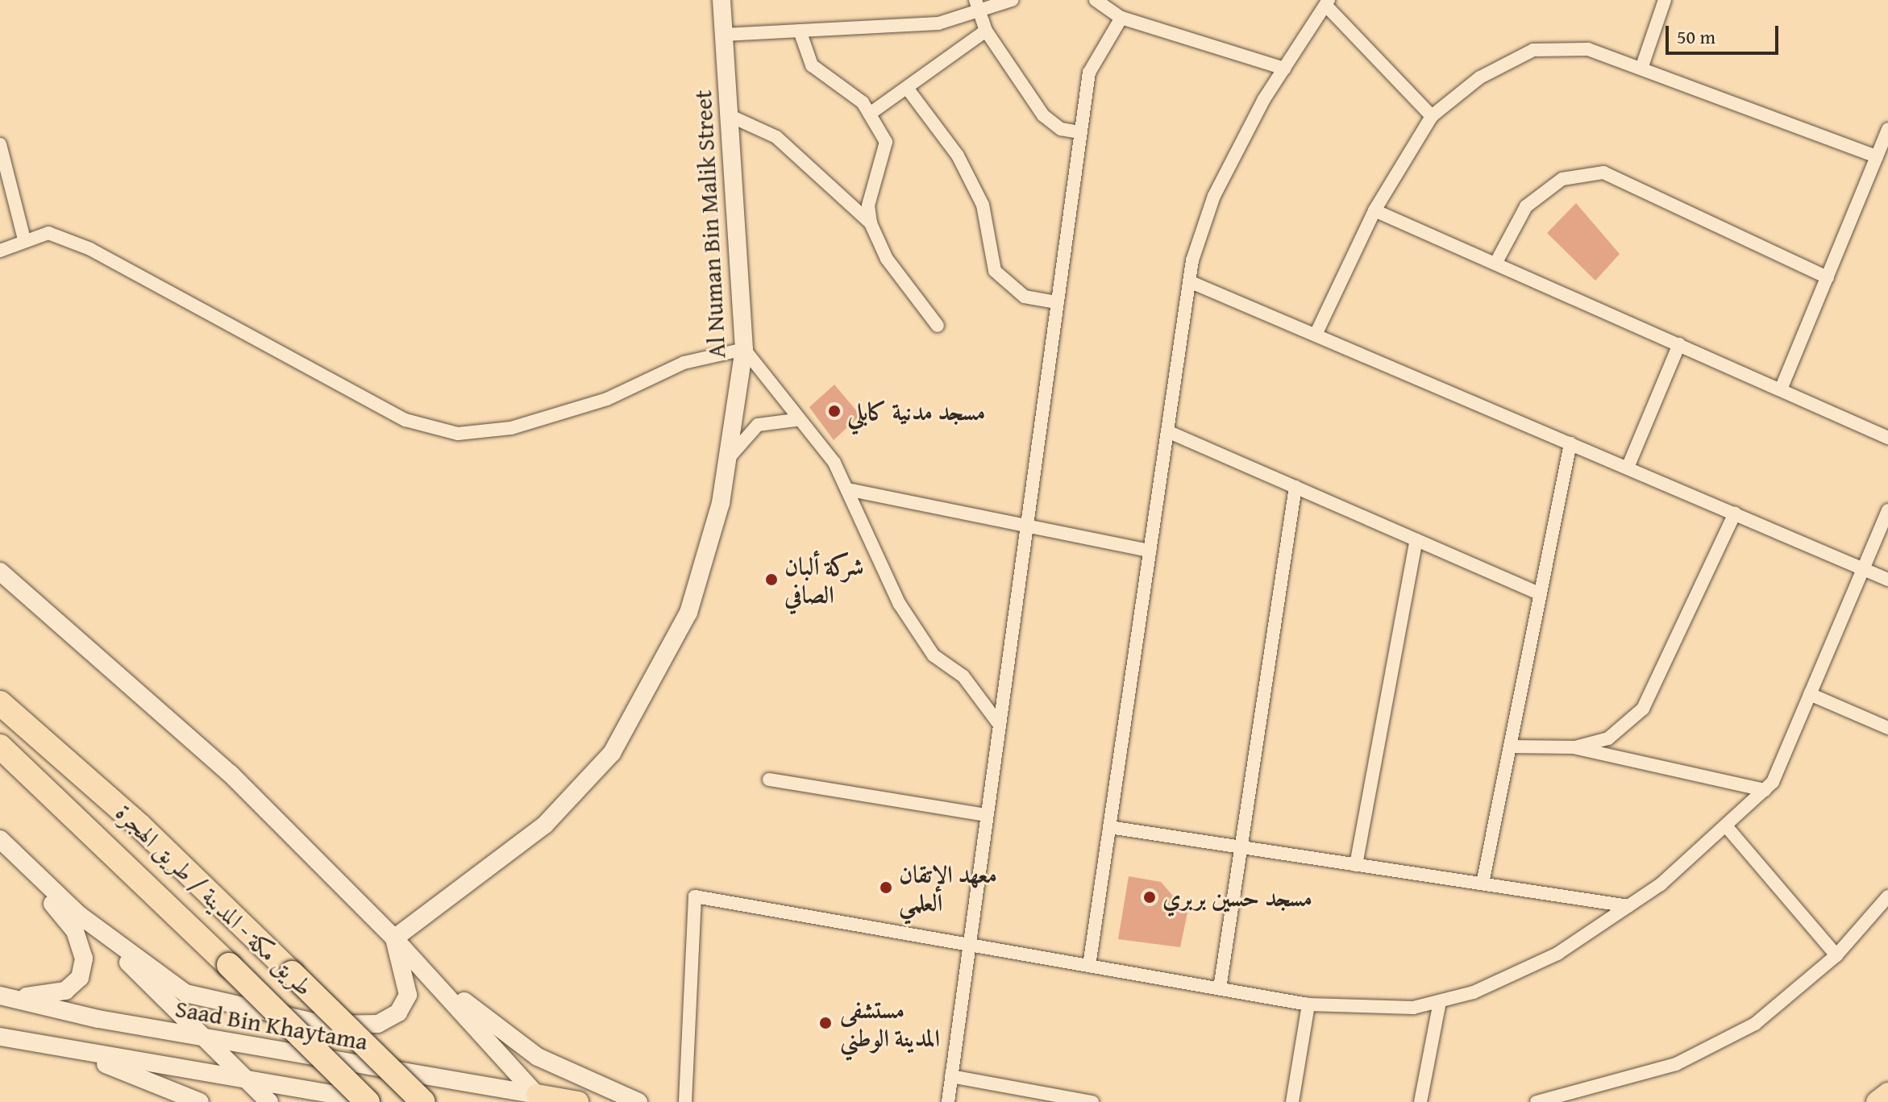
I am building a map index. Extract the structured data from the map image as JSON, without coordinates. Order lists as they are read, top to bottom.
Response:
{
  "streets": {
    "highway": ["طريق مكة - المدينة / طريق الهجرة"],
    "main road": ["Al Numan Bin Malik Street", "Saad Bin Khaytama"]
  },
  "places": [
    "مسجد مدنية كابلي",
    "شركة ألبان الصافي",
    "معهد الإتقان العلمي",
    "مسجد حسين بربري",
    "مستشفى المدينة الوطني"
  ],
  "scale_bar": "50 m"
}
